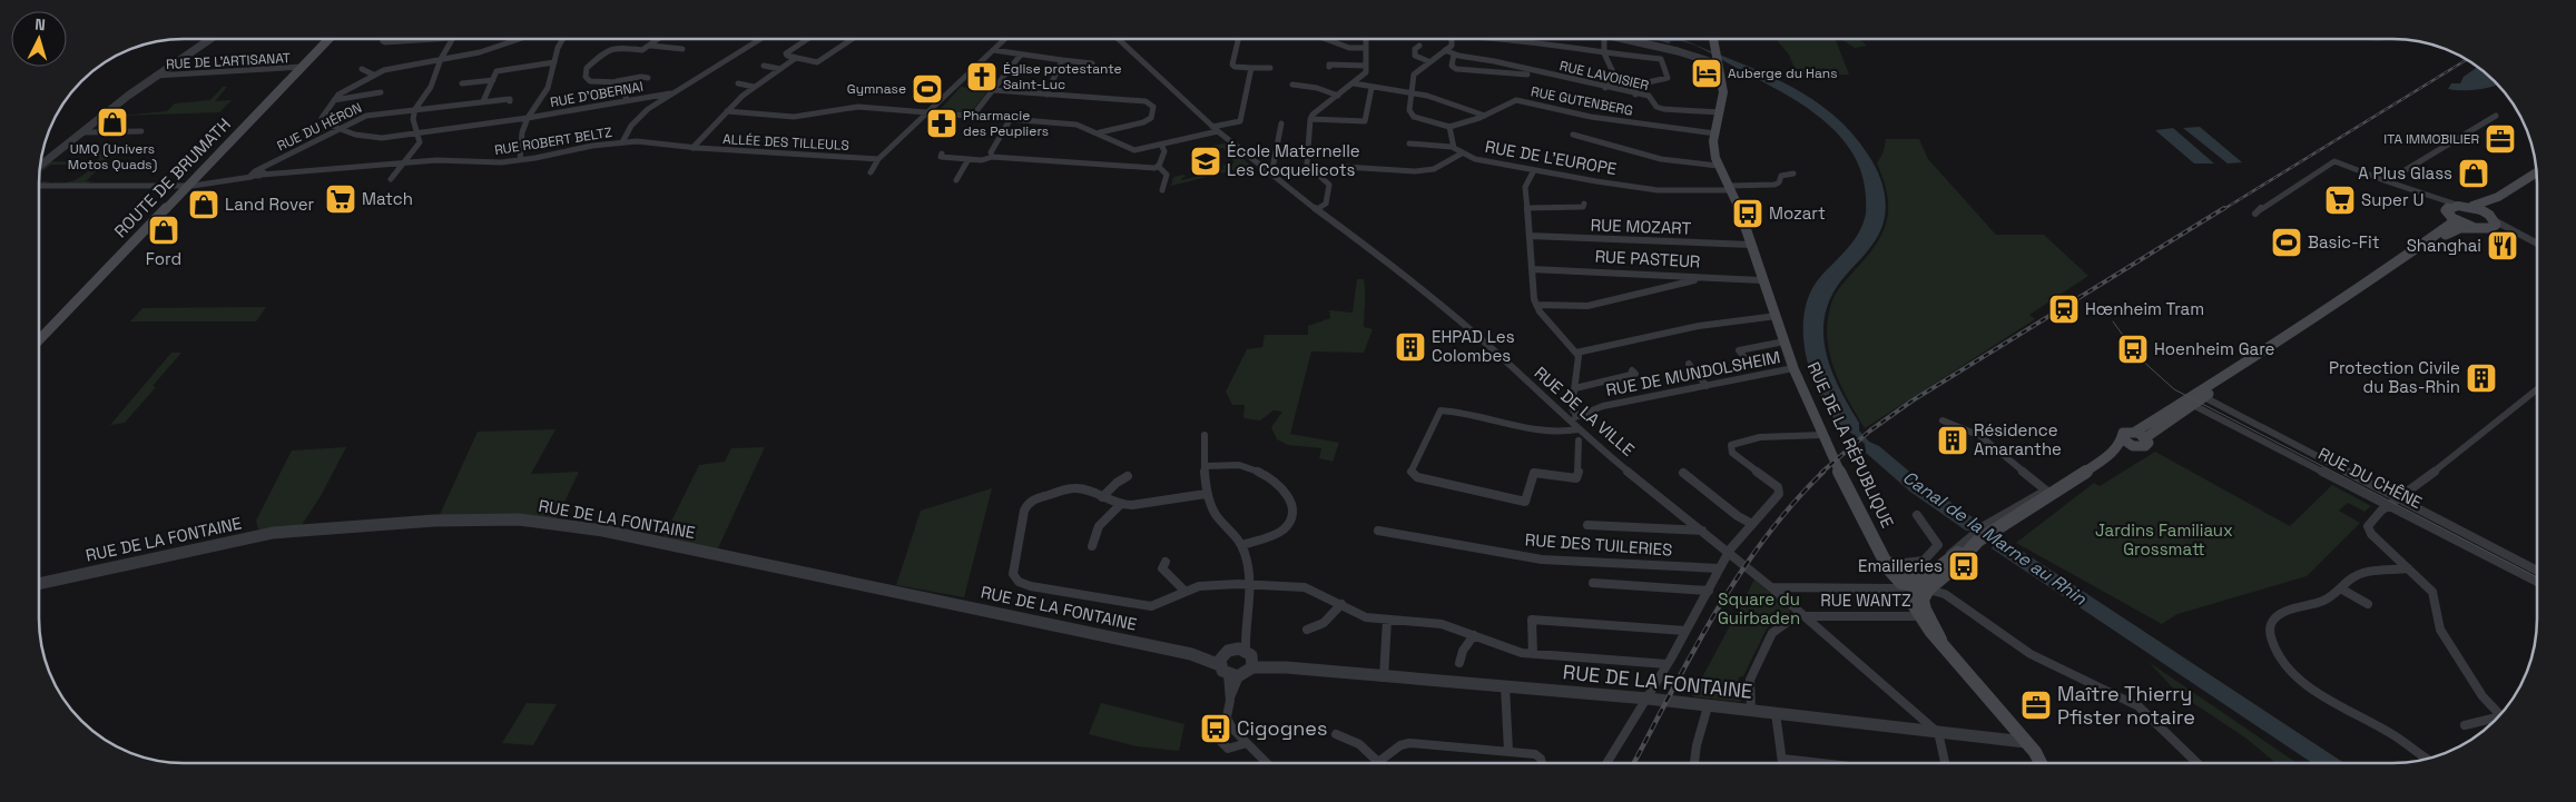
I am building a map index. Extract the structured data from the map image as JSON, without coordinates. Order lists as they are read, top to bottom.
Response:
{
  "streets": {
    "main road": ["ROUTE DE BRUMATH", "RUE DE LA RÉPUBLIQUE"],
    "street": [
      "RUE DE L'ARTISANAT",
      "RUE LAVOISIER",
      "RUE D'OBERNAI",
      "RUE GUTENBERG",
      "RUE DU HÉRON",
      "RUE ROBERT BELTZ",
      "ALLÉE DES TILLEULS",
      "RUE DE L'EUROPE",
      "RUE MOZART",
      "RUE PASTEUR",
      "RUE DE MUNDOLSHEIM",
      "RUE DE LA VILLE",
      "RUE DU CHÊNE",
      "RUE DE LA FONTAINE",
      "RUE DES TUILERIES",
      "RUE WANTZ"
    ]
  },
  "crossings": [
    ["RUE DE L'ARTISANAT", "ROUTE DE BRUMATH"],
    ["RUE D'OBERNAI", "RUE DU HÉRON"],
    ["RUE DU HÉRON", "RUE ROBERT BELTZ"],
    ["RUE ROBERT BELTZ", "ALLÉE DES TILLEULS"],
    ["RUE ROBERT BELTZ", "ROUTE DE BRUMATH"],
    ["RUE DE L'EUROPE", "RUE DE LA RÉPUBLIQUE"],
    ["RUE MOZART", "RUE DE LA RÉPUBLIQUE"],
    ["RUE PASTEUR", "RUE DE LA RÉPUBLIQUE"],
    ["RUE DE MUNDOLSHEIM", "RUE DE LA VILLE"],
    ["RUE DE MUNDOLSHEIM", "RUE DE LA RÉPUBLIQUE"],
    ["RUE DE LA VILLE", "RUE DE LA FONTAINE"],
    ["RUE DE LA VILLE", "RUE WANTZ"]
  ],
  "water": ["Canal de la Marne au Rhin"],
  "parks": ["Jardins Familiaux Grossmatt", "Square du Guirbaden"],
  "places": {
    "hotel": ["Auberge du Hans"],
    "church": ["Église protestante Saint-Luc"],
    "sports": ["Gymnase", "Basic-Fit"],
    "shop": [
      "UMQ (Univers Motos Quads)",
      "A Plus Glass",
      "Land Rover",
      "Ford"
    ],
    "pharmacy": ["Pharmacie des Peupliers"],
    "office": ["ITA IMMOBILIER", "Maître Thierry Pfister notaire"],
    "school or university": ["École Maternelle Les Coquelicots"],
    "supermarket": ["Match", "Super U"],
    "bus stop": [
      "Mozart",
      "Hoenheim Gare",
      "Emailleries",
      "Cigognes"
    ],
    "restaurant": ["Shanghai"],
    "station": ["Hœnheim Tram"],
    "building": ["EHPAD Les Colombes", "Protection Civile du Bas-Rhin", "Résidence Amaranthe"]
  },
  "north": "top"
}
